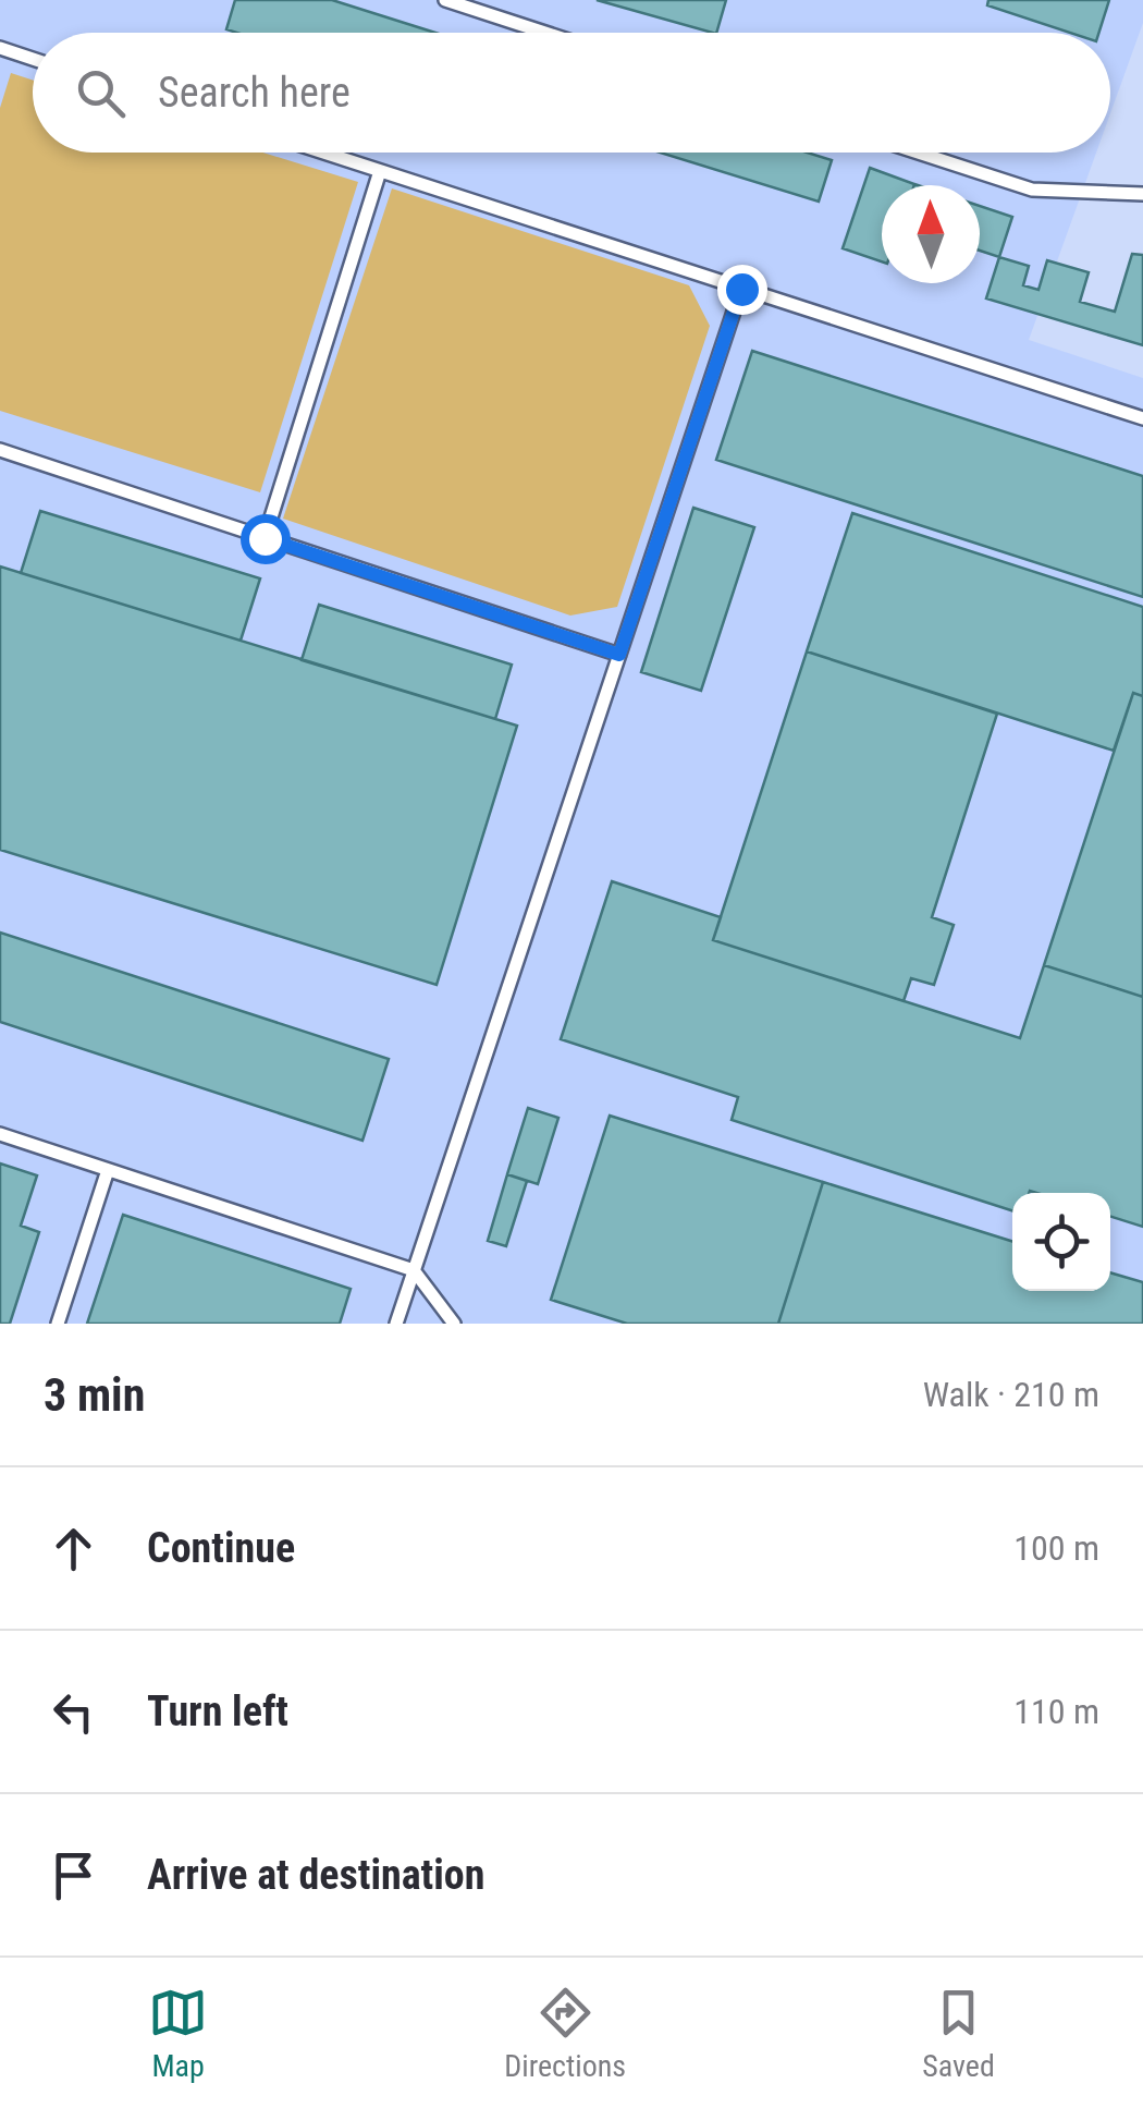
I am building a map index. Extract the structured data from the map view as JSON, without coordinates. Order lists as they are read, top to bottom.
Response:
{
  "north": "top",
  "page": {
    "search": "Search here",
    "heading": ["3 min", "Walk · 210 m"],
    "list": [
      ["Continue", "100 m"],
      ["Turn left", "110 m"],
      "Arrive at destination"
    ],
    "nav": ["Map", "Directions", "Saved"]
  }
}
